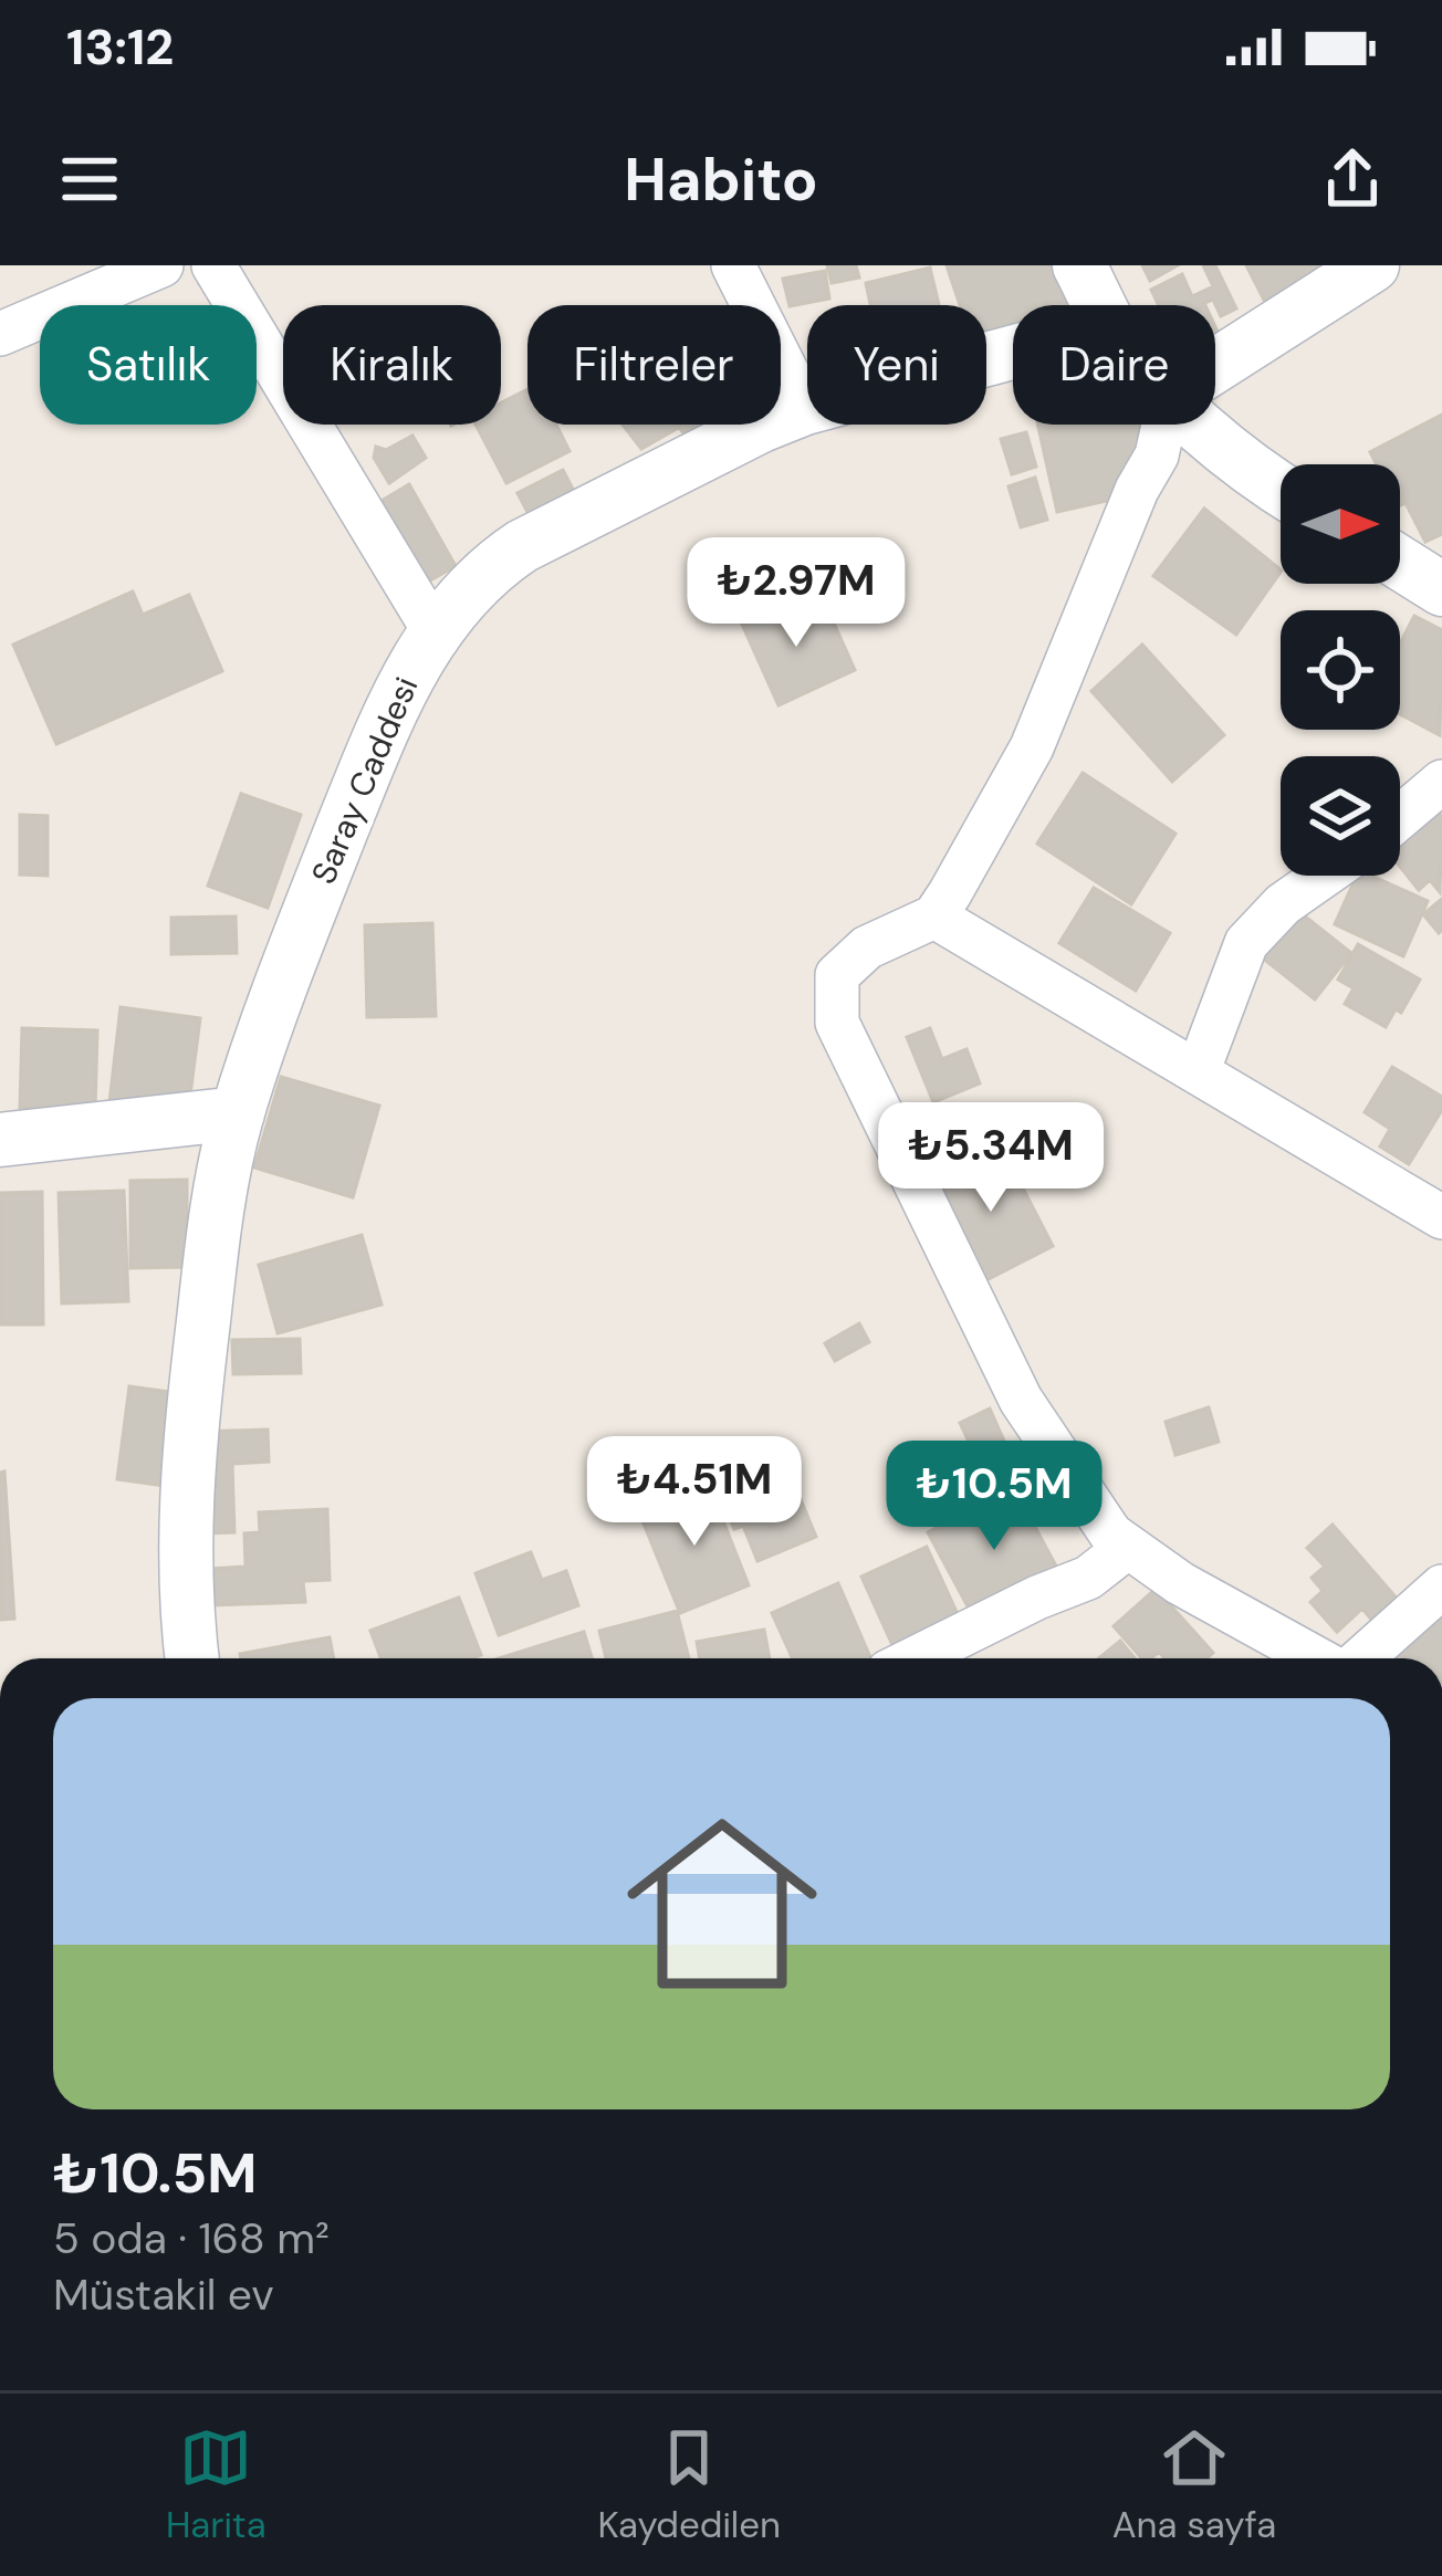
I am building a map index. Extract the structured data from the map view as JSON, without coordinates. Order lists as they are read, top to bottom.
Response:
{
  "streets": {
    "street": ["Saray Caddesi"]
  },
  "north": "right",
  "page": {
    "status": "13:12",
    "header": "Habito",
    "chip": [
      "Satılık",
      "Kiralık",
      "Filtreler",
      "Yeni",
      "Daire"
    ],
    "price": [
      "₺2.97M",
      "₺5.34M",
      "₺4.51M",
      "₺10.5M"
    ],
    "list": [
      {
        "name": "₺10.5M",
        "note": "5 oda · 168 m² · Müstakil ev"
      }
    ],
    "tabs": ["Harita", "Kaydedilen", "Ana sayfa"]
  }
}
